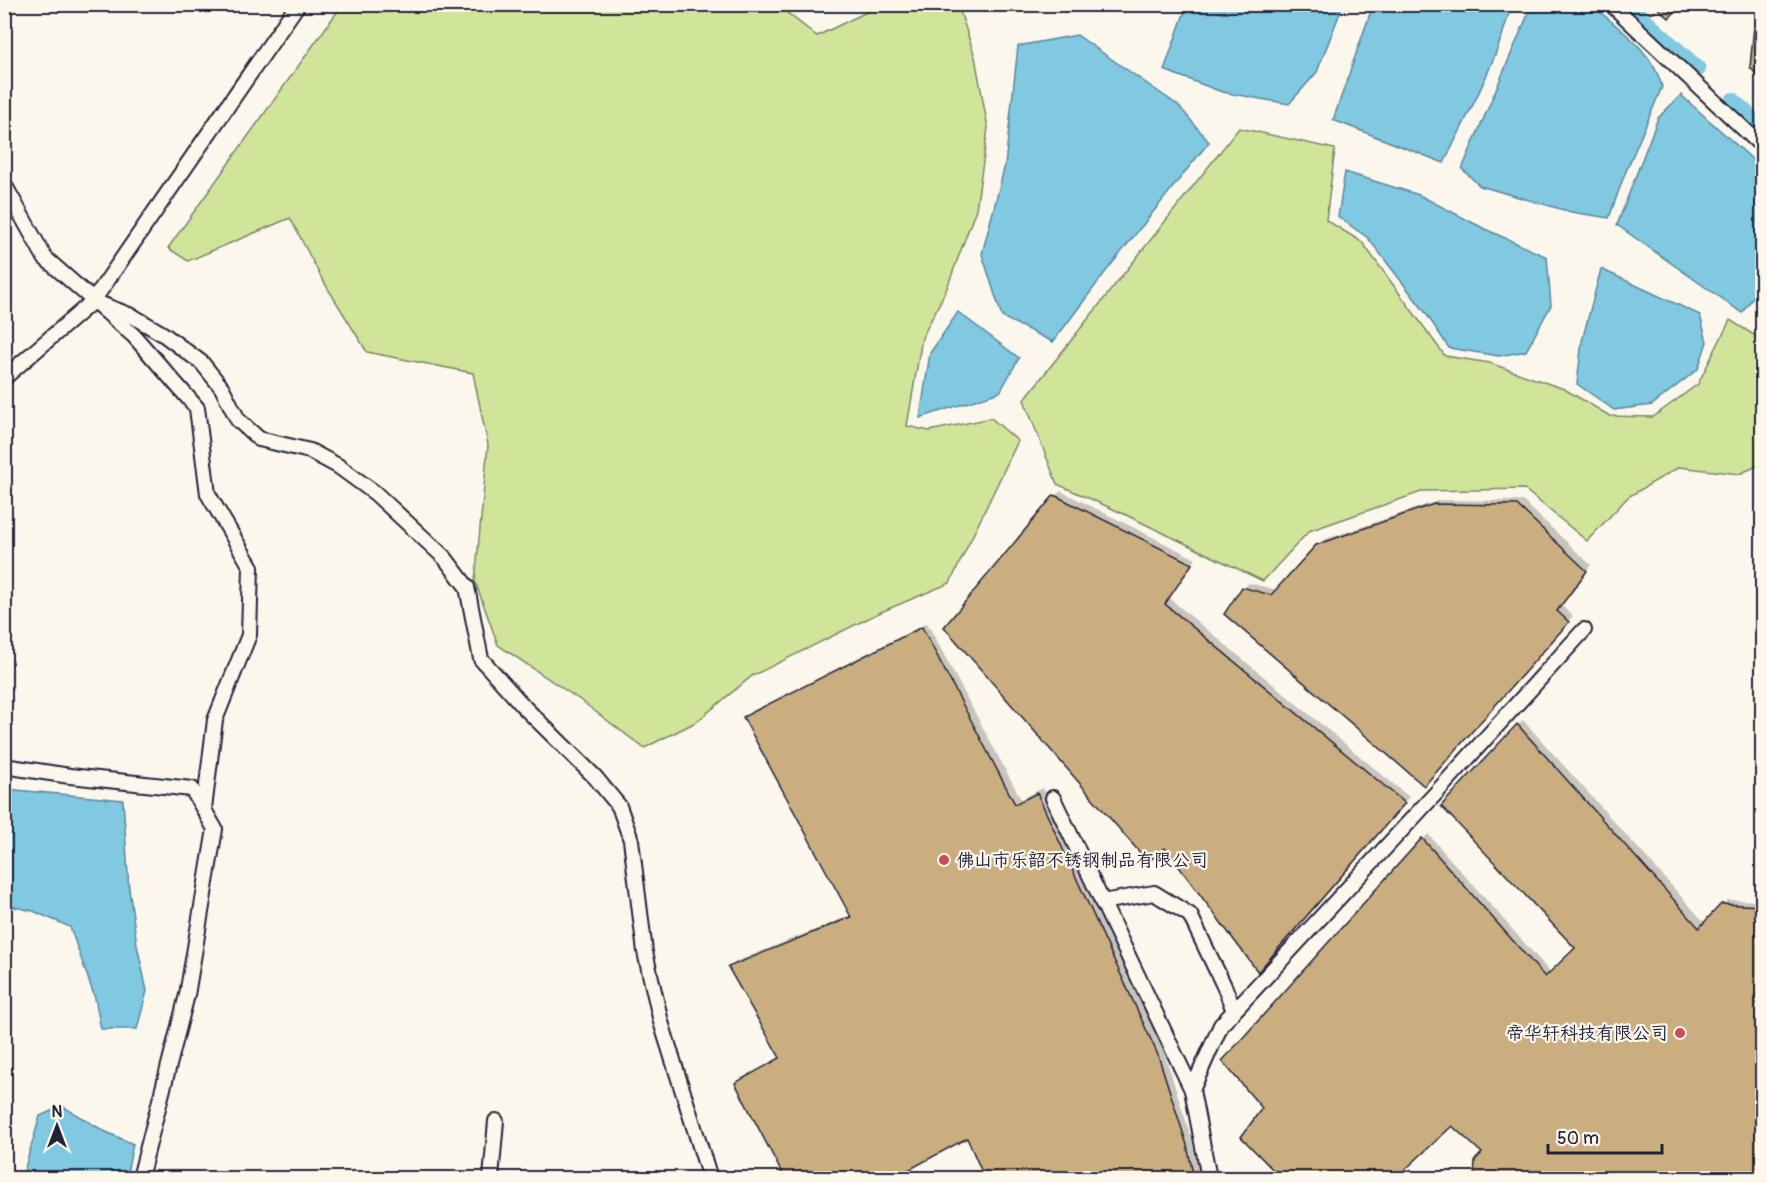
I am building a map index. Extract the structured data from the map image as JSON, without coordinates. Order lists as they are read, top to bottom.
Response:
{
  "places": ["佛山市乐韶不锈钢制品有限公司", "帝华轩科技有限公司"],
  "scale_bar": "50 m",
  "north": "top"
}
